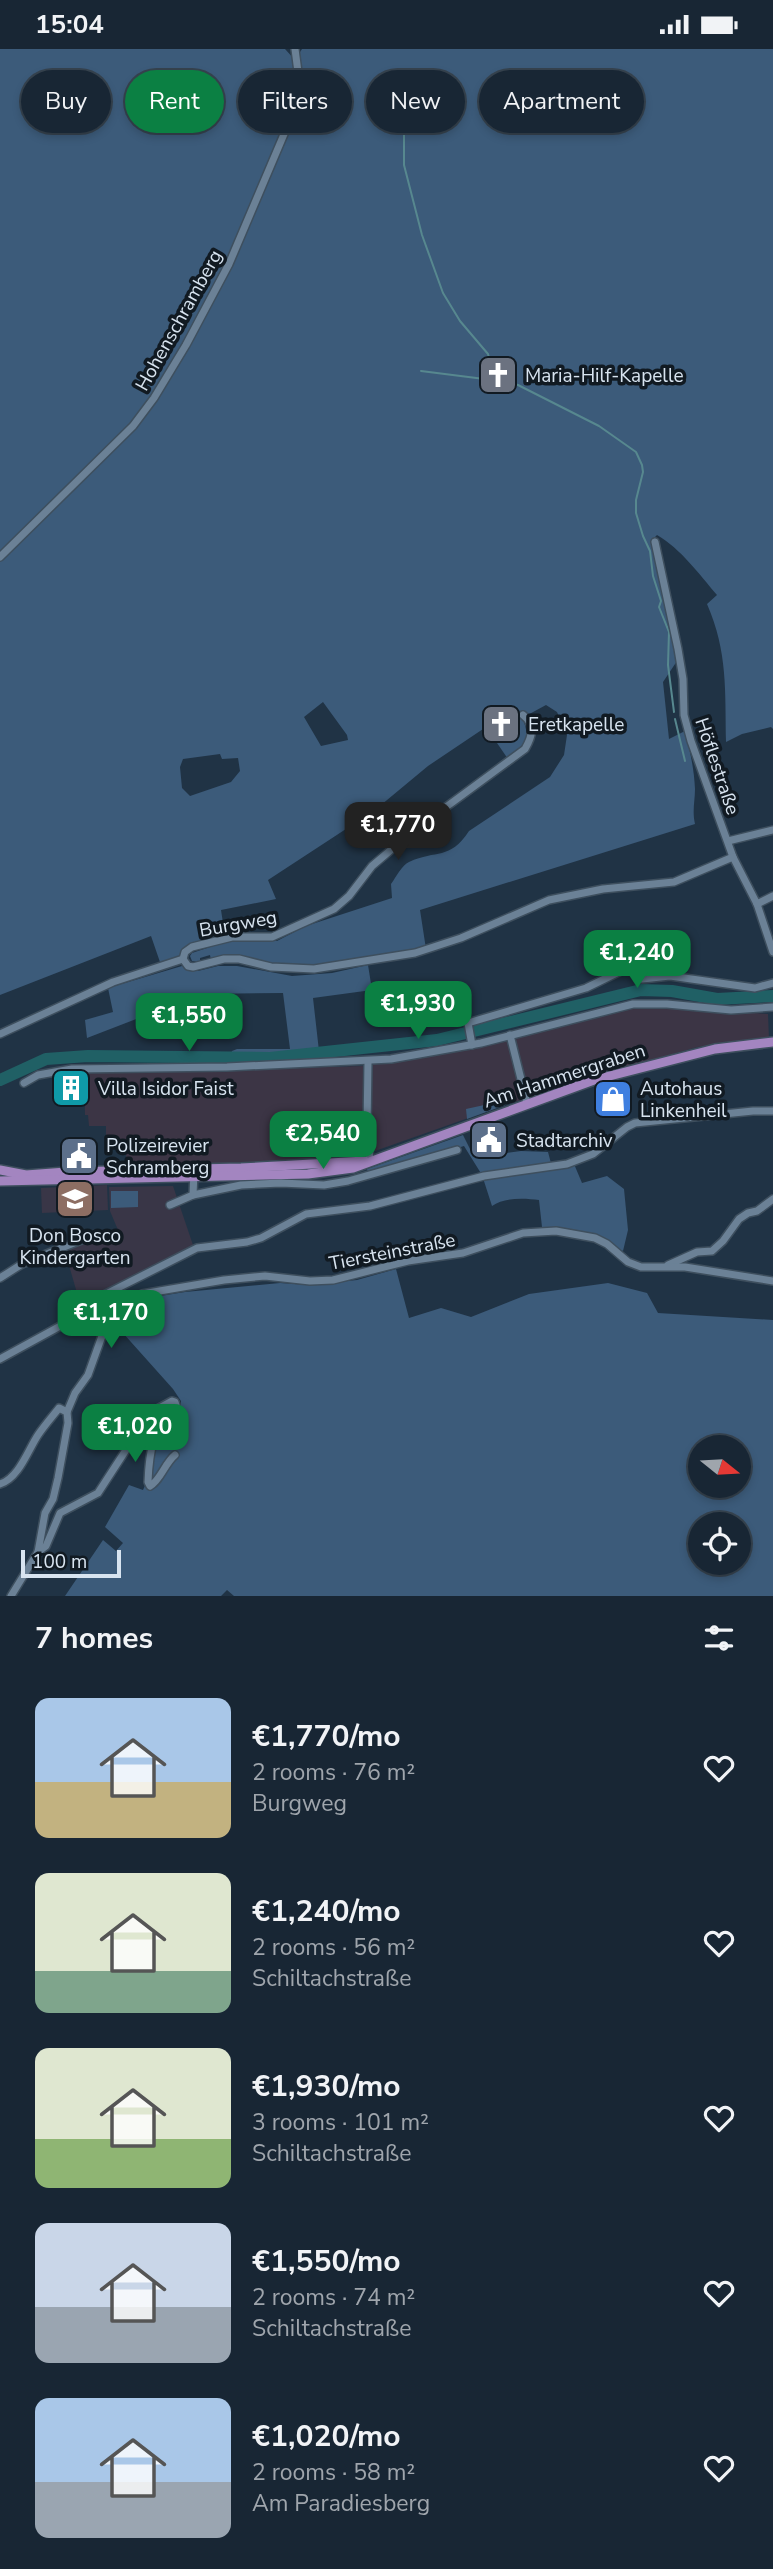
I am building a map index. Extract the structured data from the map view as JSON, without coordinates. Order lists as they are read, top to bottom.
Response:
{
  "streets": {
    "main road": ["Am Hammergraben"],
    "street": [
      "Hohenschramberg",
      "Höflestraße",
      "Burgweg",
      "Tiersteinstraße"
    ]
  },
  "places": {
    "church": ["Maria-Hilf-Kapelle", "Eretkapelle"],
    "building": ["Villa Isidor Faist"],
    "shop": ["Autohaus Linkenheil"],
    "public building": ["Stadtarchiv", "Polizeirevier Schramberg"],
    "school or university": ["Don Bosco Kindergarten"]
  },
  "scale_bar": "100 m",
  "north": "right",
  "page": {
    "status": "15:04",
    "chip": [
      "Buy",
      "Rent",
      "Filters",
      "New",
      "Apartment"
    ],
    "price": [
      "€1,770",
      "€1,240",
      "€1,930",
      "€1,550",
      "€2,540",
      "€1,170",
      "€1,020"
    ],
    "scale": "100 m",
    "heading": "7 homes",
    "list": [
      {
        "name": "€1,770/mo",
        "note": "2 rooms · 76 m² · Burgweg"
      },
      {
        "name": "€1,240/mo",
        "note": "2 rooms · 56 m² · Schiltachstraße"
      },
      {
        "name": "€1,930/mo",
        "note": "3 rooms · 101 m² · Schiltachstraße"
      },
      {
        "name": "€1,550/mo",
        "note": "2 rooms · 74 m² · Schiltachstraße"
      },
      {
        "name": "€1,020/mo",
        "note": "2 rooms · 58 m² · Am Paradiesberg"
      }
    ]
  }
}
